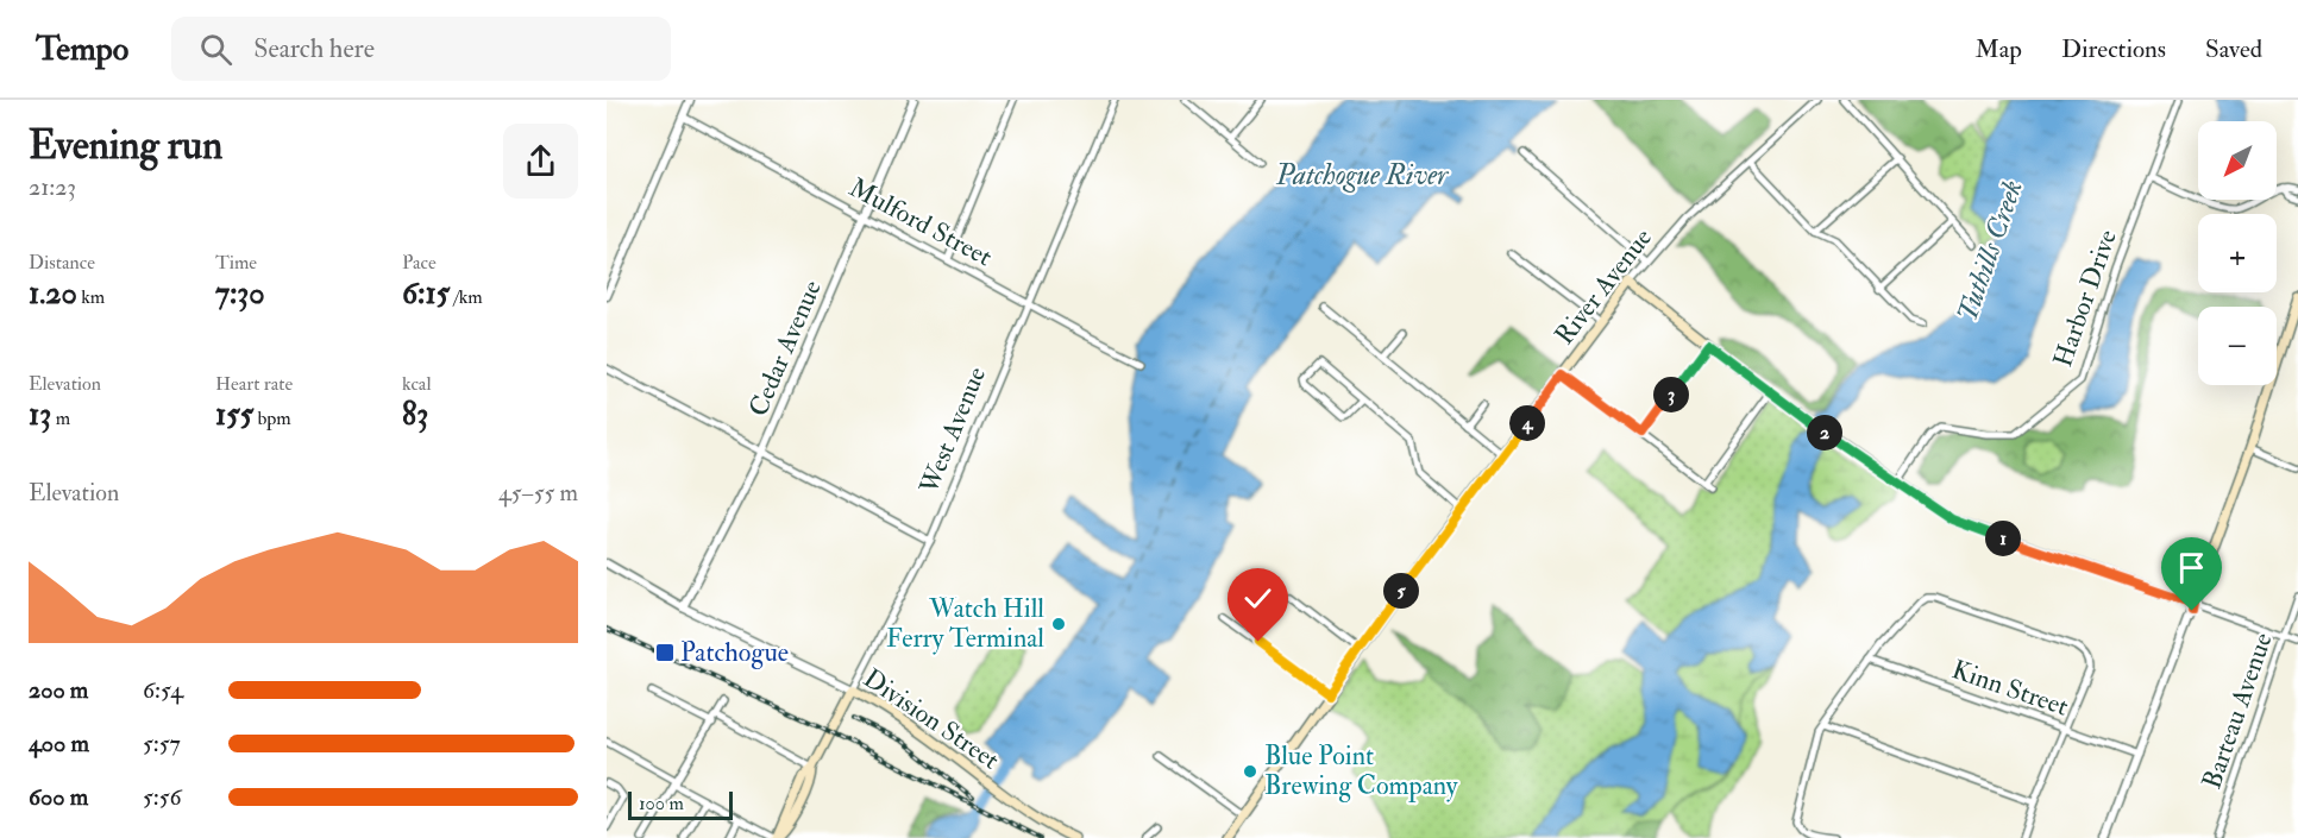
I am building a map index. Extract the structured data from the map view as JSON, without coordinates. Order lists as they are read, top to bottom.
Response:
{
  "streets": {
    "main road": ["River Avenue", "West Avenue", "Division Street"],
    "street": [
      "Mulford Street",
      "Harbor Drive",
      "Cedar Avenue",
      "Kinn Street",
      "Barteau Avenue"
    ]
  },
  "crossings": [
    ["Mulford Street", "Cedar Avenue"],
    ["Mulford Street", "West Avenue"],
    ["Cedar Avenue", "Division Street"],
    ["West Avenue", "Division Street"]
  ],
  "water": ["Patchogue River", "Tuthills Creek"],
  "places": {
    "other": ["Watch Hill Ferry Terminal", "Blue Point Brewing Company"],
    "transit": ["Patchogue"]
  },
  "scale_bar": "100 m",
  "north": "bottom left",
  "page": {
    "header": "Tempo",
    "search": "Search here",
    "nav": ["Map", "Directions", "Saved"],
    "heading": ["Evening run", "21:23"],
    "map_buttons": ["+", "−"],
    "stats": [
      ["Distance", "1.20 km"],
      ["Time", "7:30"],
      ["Pace", "6:15 /km"],
      ["Elevation", "13 m"],
      ["Heart rate", "155 bpm"],
      ["kcal", "83"]
    ],
    "pins": [
      "3",
      "4",
      "2",
      "1",
      "5"
    ],
    "chart": ["Elevation", "45–55 m"],
    "list": [
      {
        "name": "200 m",
        "note": "6:54"
      },
      {
        "name": "400 m",
        "note": "5:57"
      },
      {
        "name": "600 m",
        "note": "5:56"
      }
    ],
    "scale": "100 m"
  }
}
